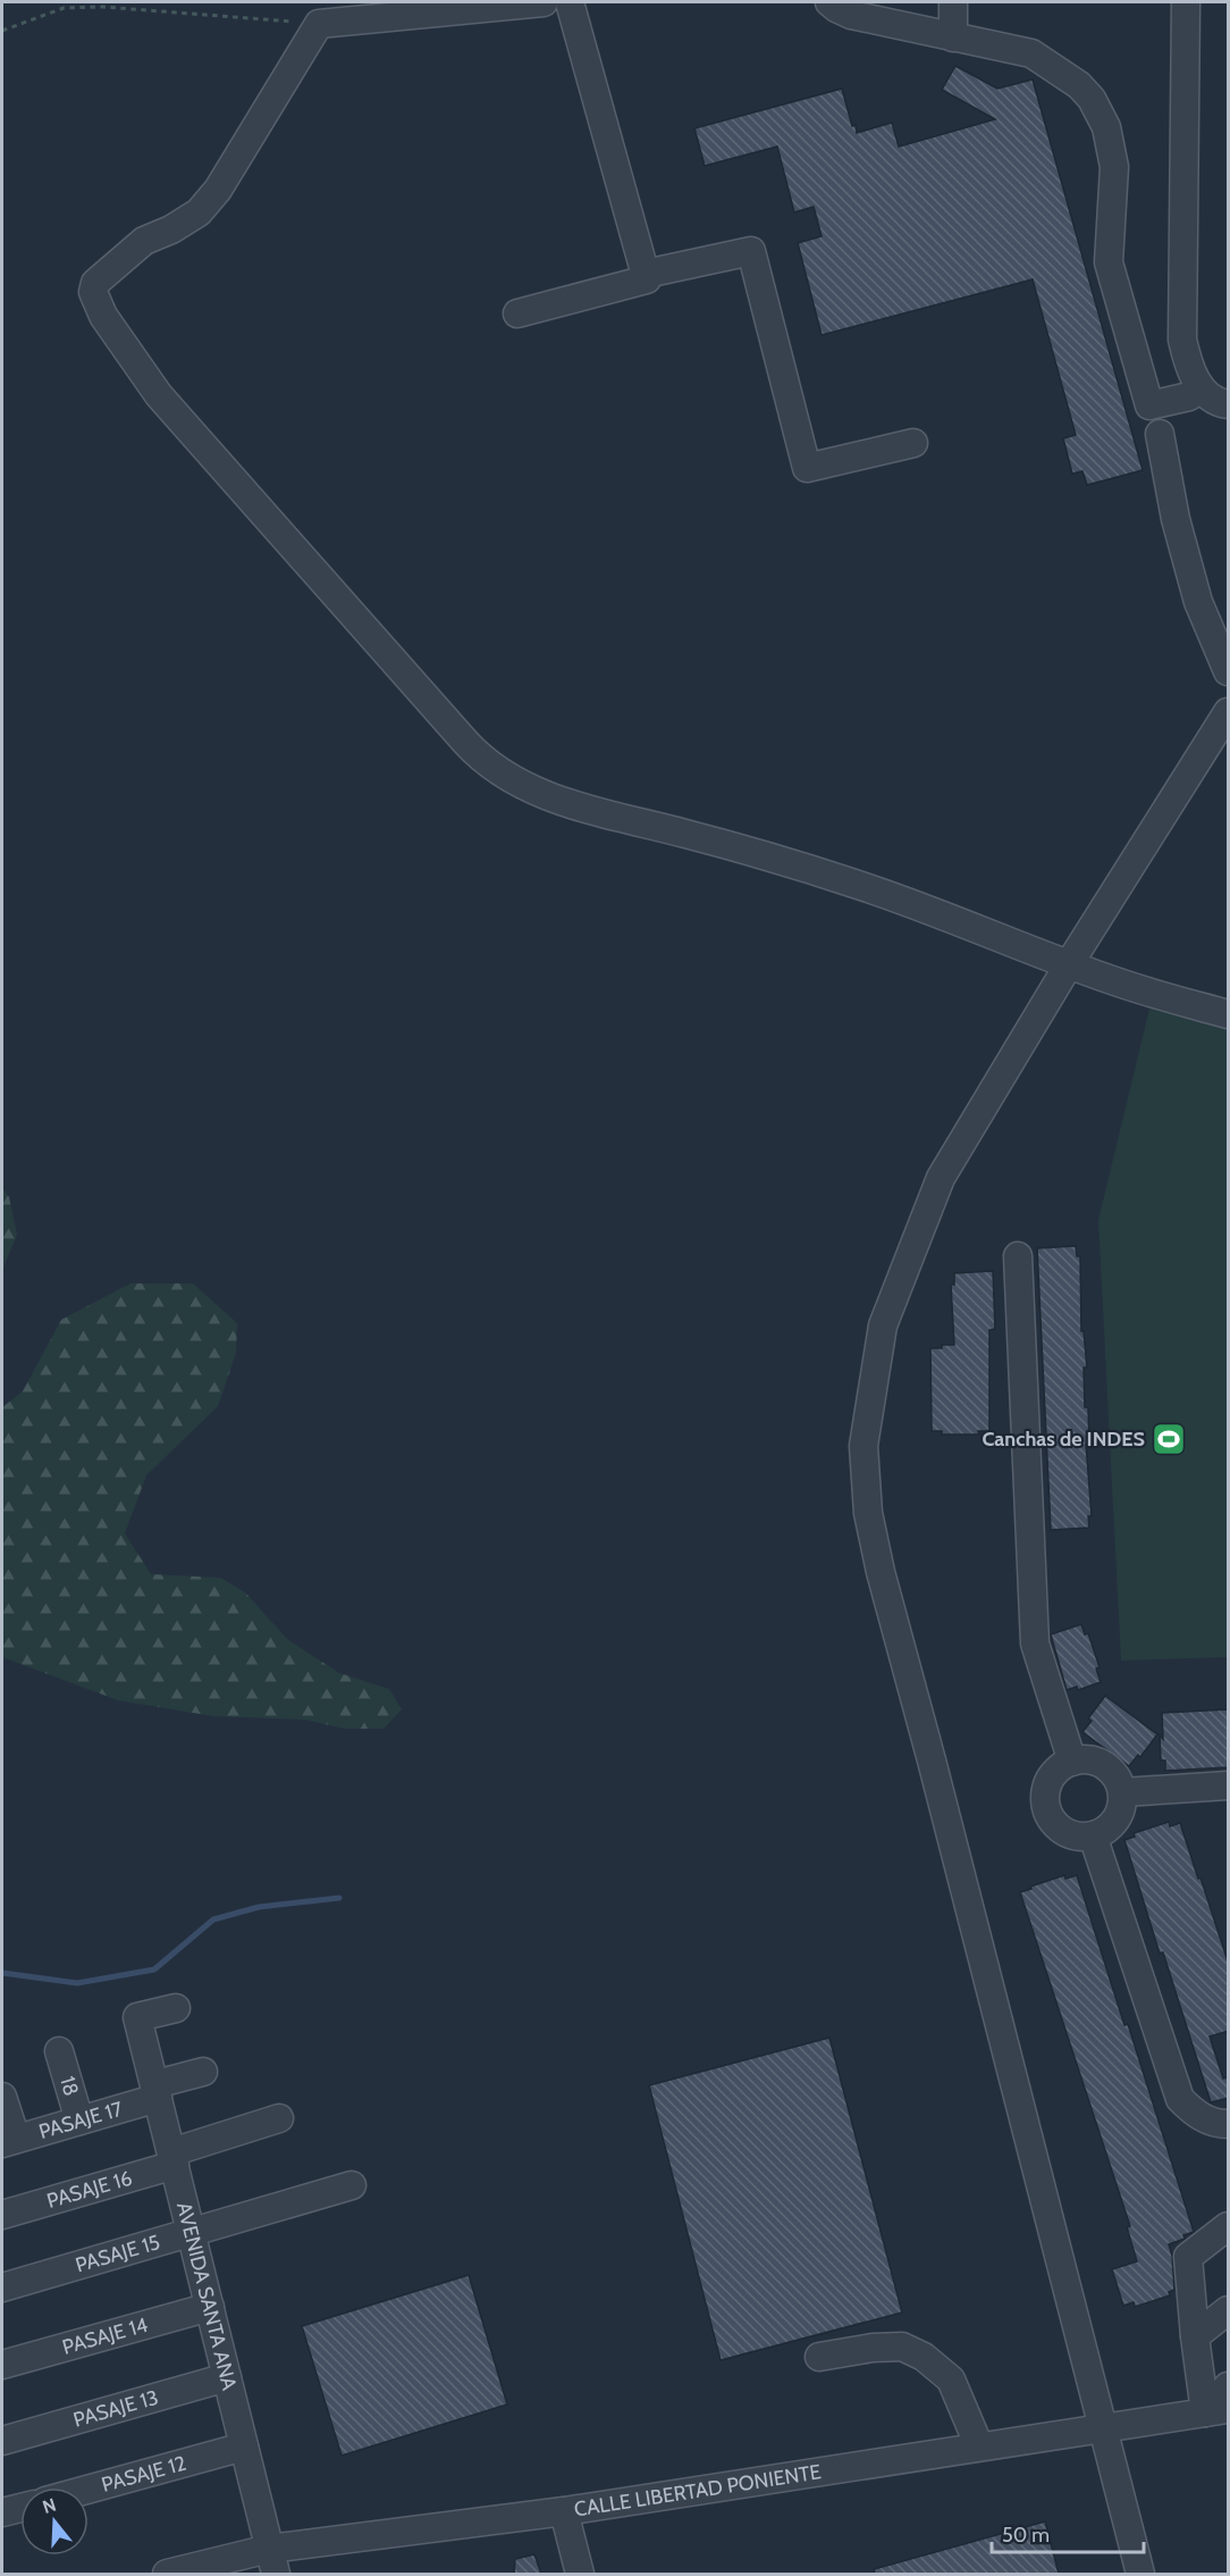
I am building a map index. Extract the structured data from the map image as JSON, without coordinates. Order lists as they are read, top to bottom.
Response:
{
  "streets": {
    "street": [
      "18",
      "PASAJE 17",
      "PASAJE 16",
      "PASAJE 15",
      "AVENIDA SANTA ANA",
      "PASAJE 14",
      "PASAJE 13",
      "PASAJE 12",
      "CALLE LIBERTAD PONIENTE"
    ]
  },
  "crossings": [
    ["18", "PASAJE 17"],
    ["PASAJE 17", "AVENIDA SANTA ANA"],
    ["PASAJE 16", "AVENIDA SANTA ANA"],
    ["PASAJE 15", "AVENIDA SANTA ANA"],
    ["AVENIDA SANTA ANA", "PASAJE 14"],
    ["AVENIDA SANTA ANA", "PASAJE 13"],
    ["AVENIDA SANTA ANA", "PASAJE 12"],
    ["AVENIDA SANTA ANA", "CALLE LIBERTAD PONIENTE"]
  ],
  "places": {
    "sports": ["Canchas de INDES"]
  },
  "scale_bar": "50 m",
  "north": "top"
}
